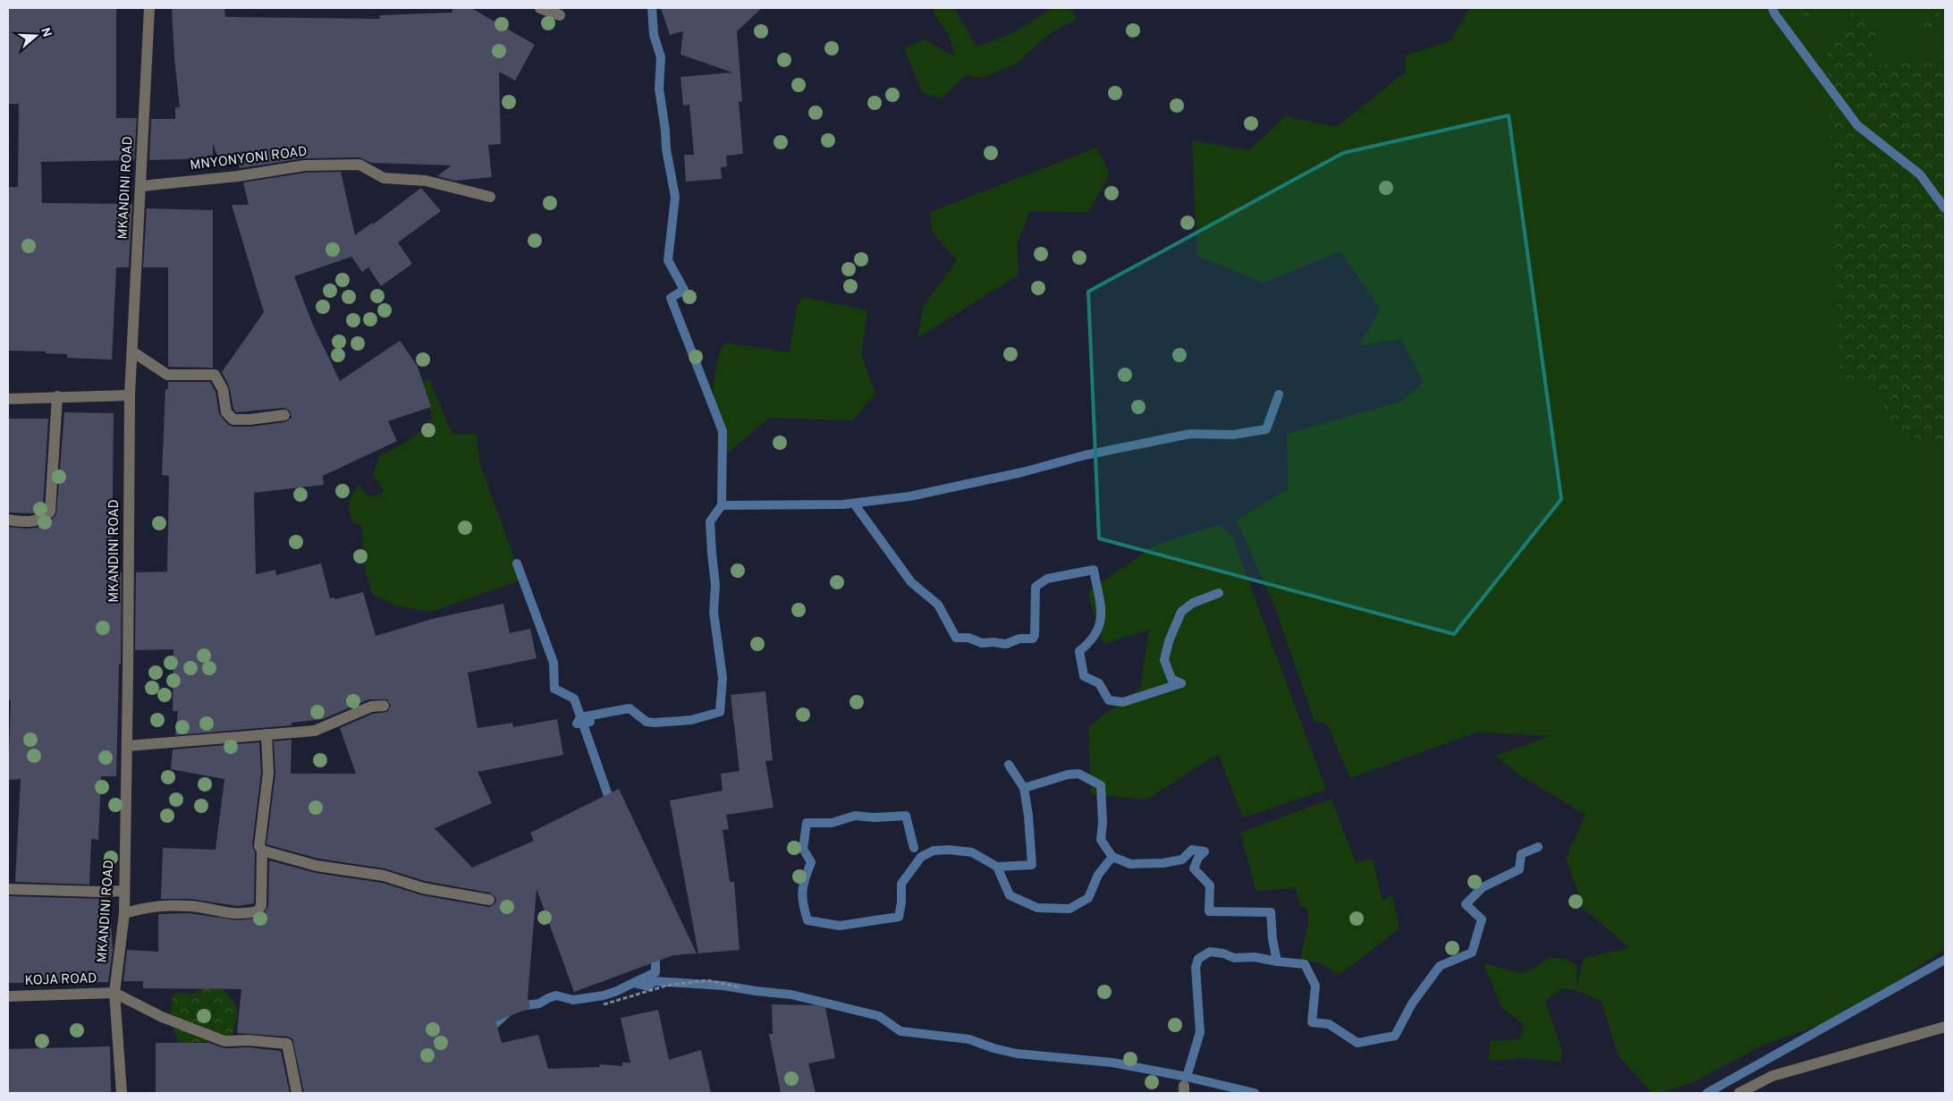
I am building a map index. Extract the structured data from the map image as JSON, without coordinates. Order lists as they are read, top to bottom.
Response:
{
  "streets": {
    "street": ["MNYONYONI ROAD", "MKANDINI ROAD", "KOJA ROAD"]
  },
  "crossings": [
    ["MNYONYONI ROAD", "MKANDINI ROAD"],
    ["MKANDINI ROAD", "KOJA ROAD"]
  ],
  "north": "right"
}
